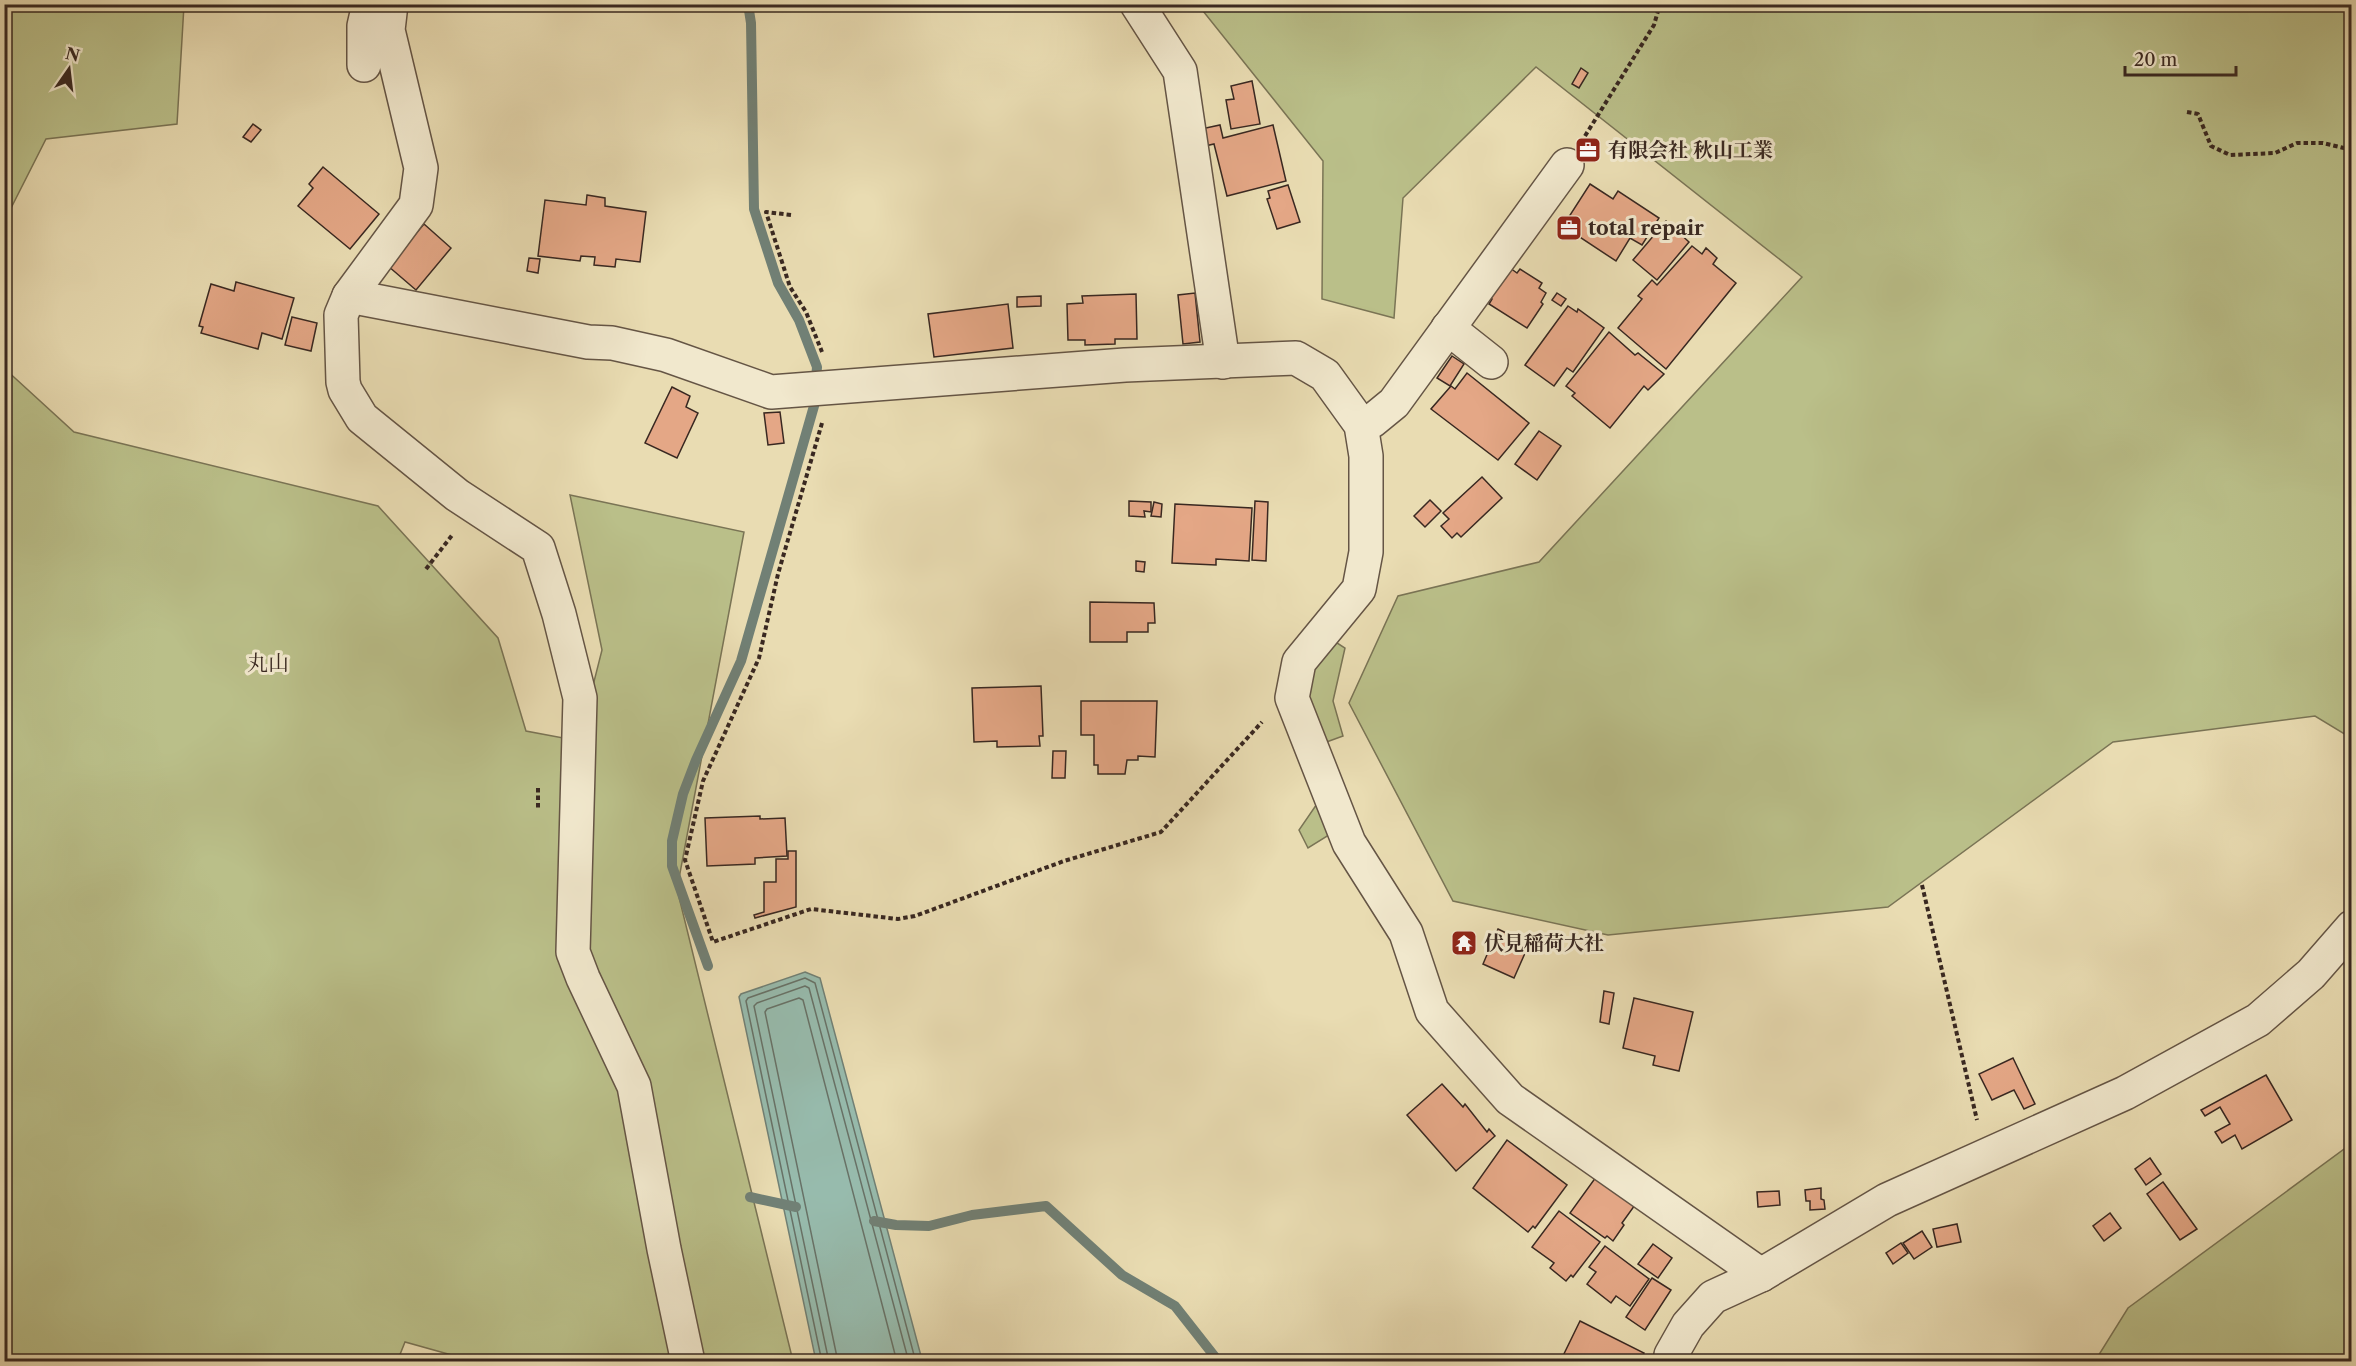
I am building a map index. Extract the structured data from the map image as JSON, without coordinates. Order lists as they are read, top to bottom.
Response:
{
  "districts": ["丸山"],
  "places": {
    "office": ["有限会社 秋山工業", "total repair"],
    "temple": ["伏見稲荷大社"]
  },
  "scale_bar": "20 m",
  "north": "top"
}
